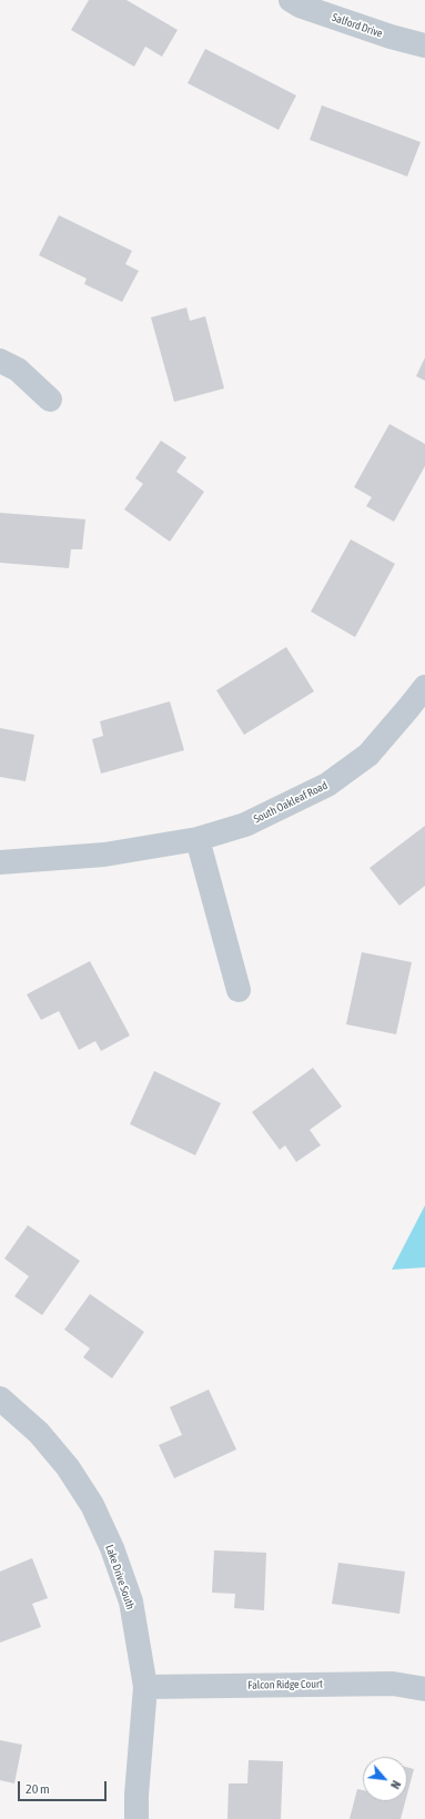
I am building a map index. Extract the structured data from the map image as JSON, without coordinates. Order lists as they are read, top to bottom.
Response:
{
  "streets": {
    "street": [
      "Salford Drive",
      "South Oakleaf Road",
      "Lake Drive South",
      "Falcon Ridge Court"
    ]
  },
  "crossings": [
    ["Lake Drive South", "Falcon Ridge Court"]
  ],
  "scale_bar": "20 m",
  "north": "bottom right"
}
